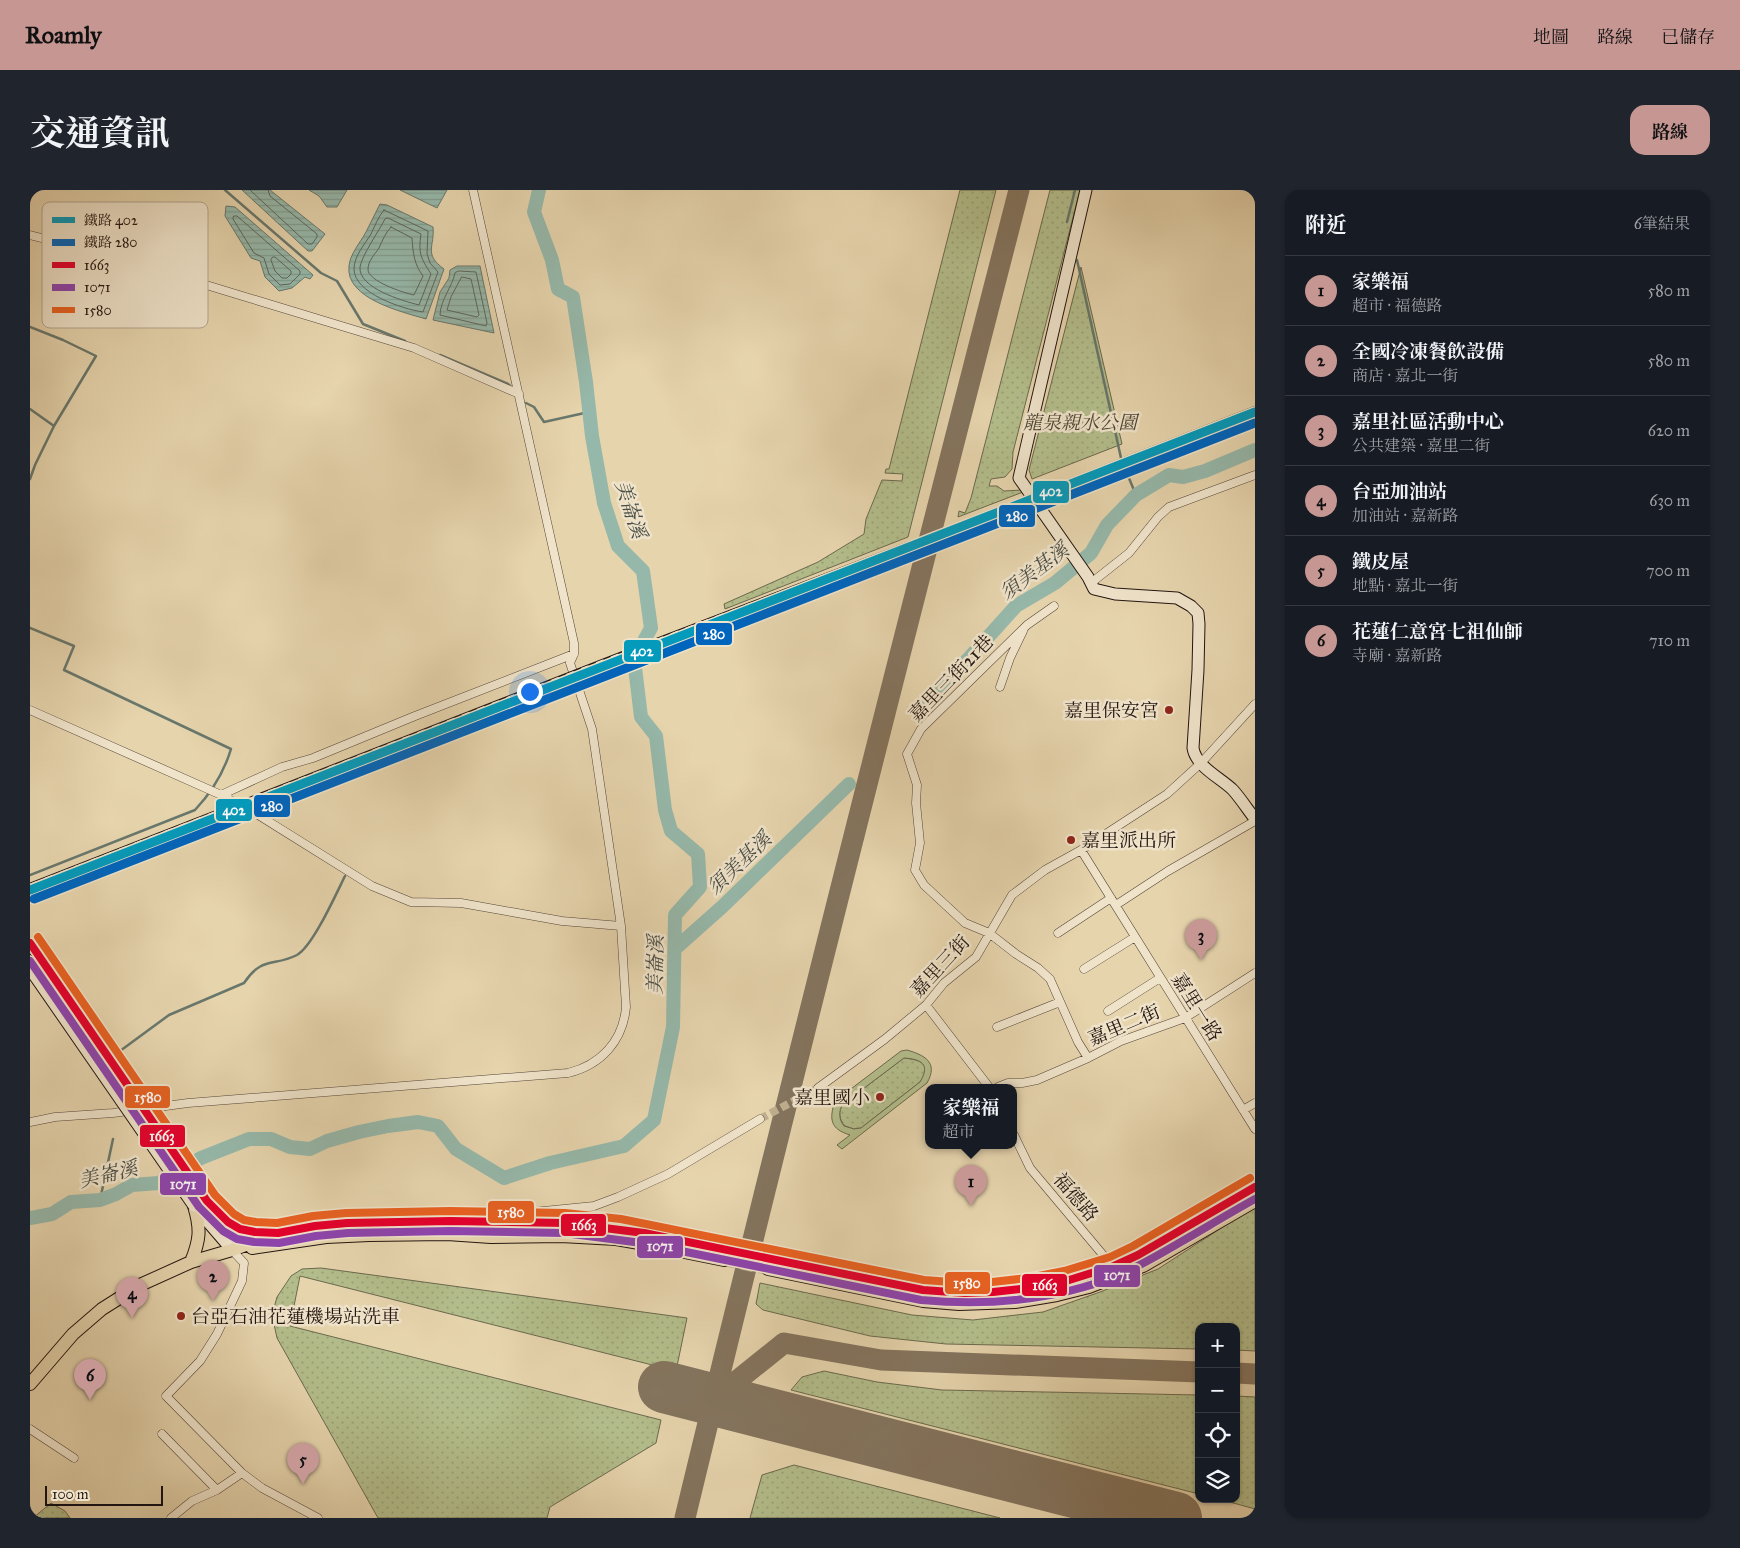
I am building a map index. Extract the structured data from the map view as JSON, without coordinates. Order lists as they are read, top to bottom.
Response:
{
  "streets": {
    "street": [
      "嘉里三街21巷",
      "嘉里三街",
      "嘉里一路",
      "嘉里二街",
      "福德路"
    ]
  },
  "crossings": [
    ["嘉里三街21巷", "嘉里三街"],
    ["嘉里三街", "嘉里一路"],
    ["嘉里一路", "嘉里二街"]
  ],
  "water": ["美崙溪", "須美基溪"],
  "parks": ["龍泉親水公園"],
  "places": [
    "嘉里保安宮",
    "嘉里派出所",
    "嘉里國小",
    "台亞石油花蓮機場站洗車"
  ],
  "lines": [
    "rail line 402",
    "rail line 280",
    "transit line 1580",
    "transit line 1663",
    "transit line 1071"
  ],
  "legend": [
    "鐵路 402",
    "鐵路 280",
    "1663",
    "1071",
    "1580"
  ],
  "scale_bar": "100 m",
  "page": {
    "header": "Roamly",
    "nav": ["地圖", "路線", "已儲存"],
    "title": "交通資訊",
    "buttons": "路線",
    "heading": ["附近", "6筆結果"],
    "list": [
      {
        "mark": "1",
        "name": "家樂福",
        "note": "超市 · 福德路",
        "value": "580 m"
      },
      {
        "mark": "2",
        "name": "全國冷凍餐飲設備",
        "note": "商店 · 嘉北一街",
        "value": "580 m"
      },
      {
        "mark": "3",
        "name": "嘉里社區活動中心",
        "note": "公共建築 · 嘉里二街",
        "value": "620 m"
      },
      {
        "mark": "4",
        "name": "台亞加油站",
        "note": "加油站 · 嘉新路",
        "value": "630 m"
      },
      {
        "mark": "5",
        "name": "鐵皮屋",
        "note": "地點 · 嘉北一街",
        "value": "700 m"
      },
      {
        "mark": "6",
        "name": "花蓮仁意宮七祖仙師",
        "note": "寺廟 · 嘉新路",
        "value": "710 m"
      }
    ],
    "pins": [
      "3",
      "1",
      "2",
      "4",
      "6",
      "5"
    ],
    "popup": ["家樂福", "超市"],
    "map_buttons": ["+", "−"],
    "scale": "100 m"
  }
}
